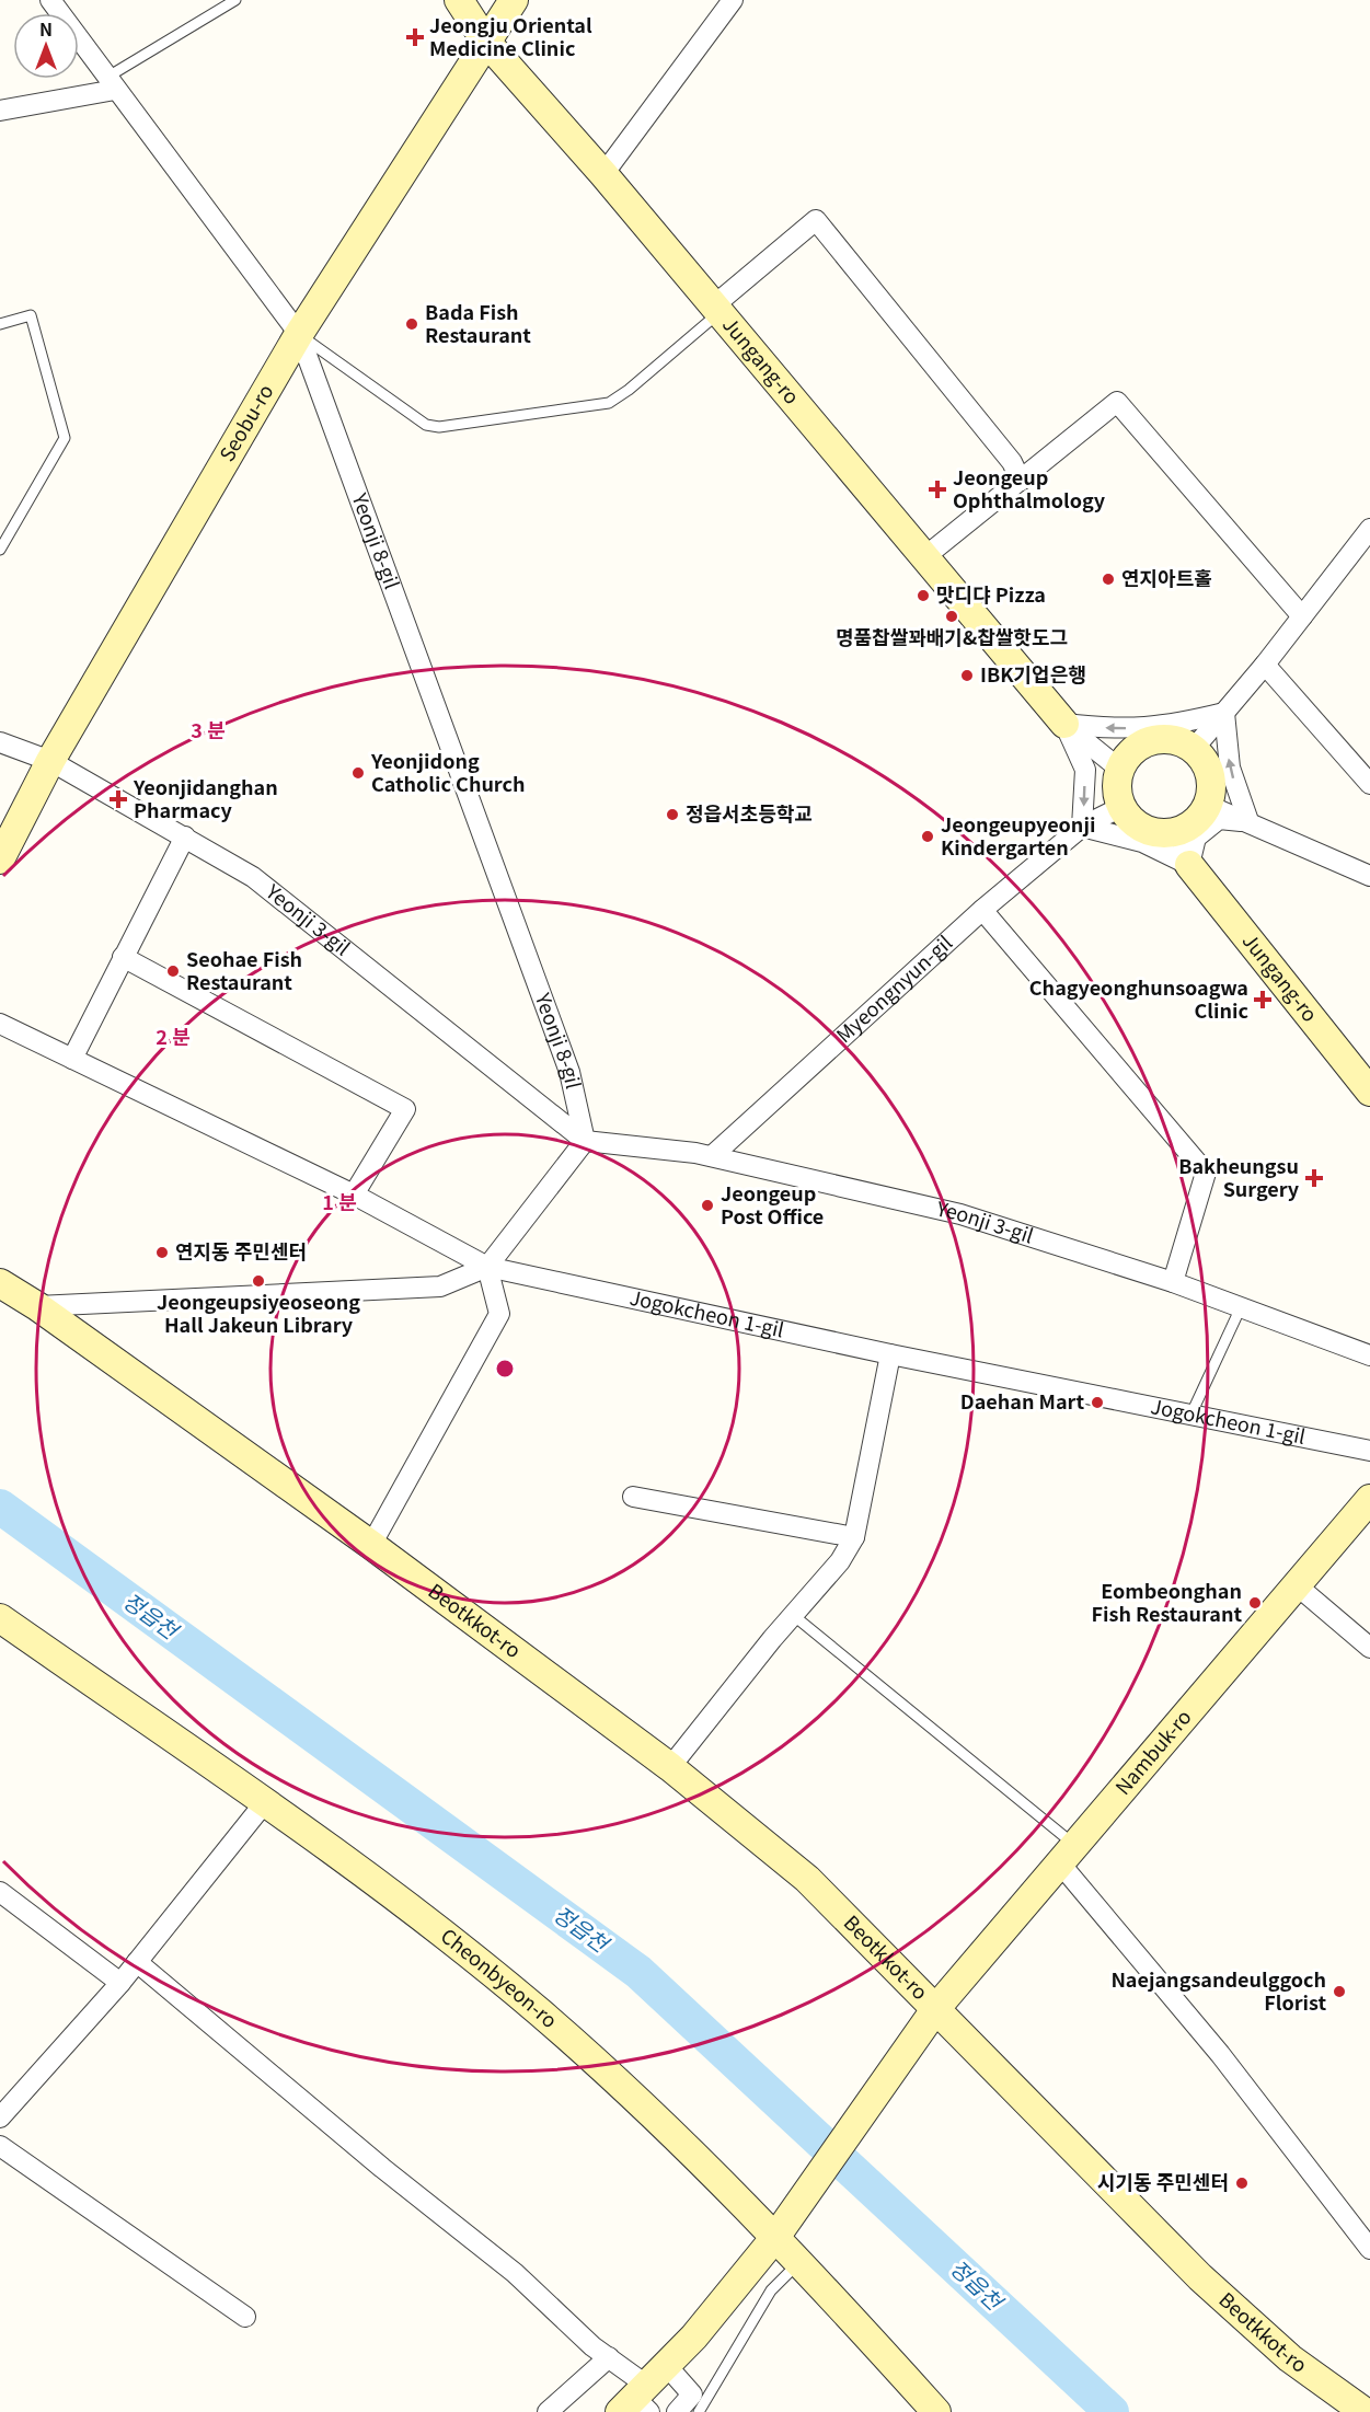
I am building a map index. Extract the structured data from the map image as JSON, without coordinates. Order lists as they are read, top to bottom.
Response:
{
  "streets": {
    "street": [
      "Jungang-ro",
      "Seobu-ro",
      "Yeonji 8-gil",
      "Yeonji 3-gil",
      "Myeongnyun-gil",
      "Jogokcheon 1-gil",
      "Beotkkot-ro",
      "Nambuk-ro",
      "Cheonbyeon-ro"
    ]
  },
  "crossings": [
    ["Jungang-ro", "Seobu-ro"],
    ["Seobu-ro", "Yeonji 8-gil"],
    ["Seobu-ro", "Yeonji 3-gil"],
    ["Yeonji 8-gil", "Yeonji 3-gil"],
    ["Yeonji 3-gil", "Myeongnyun-gil"],
    ["Beotkkot-ro", "Nambuk-ro"],
    ["Nambuk-ro", "Cheonbyeon-ro"]
  ],
  "water": ["정읍천"],
  "places": {
    "health": [
      "Jeongju Oriental Medicine Clinic",
      "Jeongeup Ophthalmology",
      "Yeonjidanghan Pharmacy",
      "Chagyeonghunsoagwa Clinic",
      "Bakheungsu Surgery"
    ],
    "other": [
      "Bada Fish Restaurant",
      "연지아트홀",
      "맛디댜 Pizza",
      "명품찹쌀꽈배기&찹쌀핫도그",
      "IBK기업은행",
      "Yeonjidong Catholic Church",
      "정읍서초등학교",
      "Jeongeupyeonji Kindergarten",
      "Seohae Fish Restaurant",
      "Jeongeup Post Office",
      "연지동 주민센터",
      "Jeongeupsiyeoseong Hall Jakeun Library",
      "Daehan Mart",
      "Eombeonghan Fish Restaurant",
      "Naejangsandeulggoch Florist",
      "시기동 주민센터"
    ]
  },
  "north": "top",
  "rings": ["3 분", "2 분", "1 분"]
}
